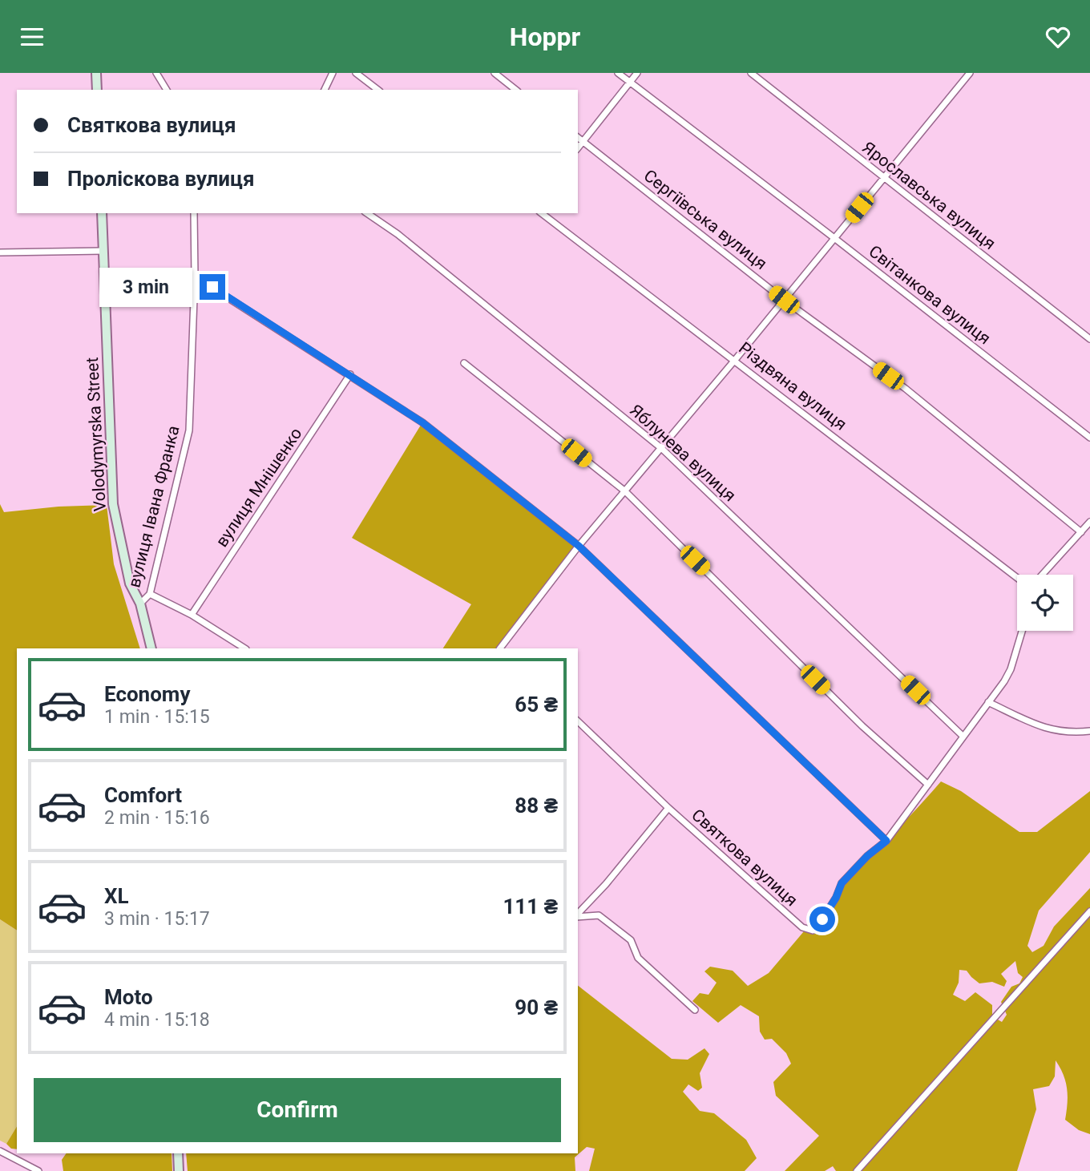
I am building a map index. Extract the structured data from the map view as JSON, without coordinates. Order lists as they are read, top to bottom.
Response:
{
  "streets": {
    "main road": ["Volodymyrska Street"],
    "street": [
      "Ярославська вулиця",
      "Сергіївська вулиця",
      "Світанкова вулиця",
      "Різдвяна вулиця",
      "Яблунева вулиця",
      "вулиця Мнішенко",
      "вулиця Івана Франка",
      "Святкова вулиця"
    ]
  },
  "crossings": [
    ["Volodymyrska Street", "вулиця Івана Франка"],
    ["Яблунева вулиця", "Святкова вулиця"]
  ],
  "page": {
    "header": "Hoppr",
    "banner": ["Святкова вулиця", "Проліскова вулиця"],
    "bubble": "3 min",
    "list": [
      {
        "name": "Economy",
        "note": "1 min · 15:15",
        "value": "65 ₴"
      },
      {
        "name": "Comfort",
        "note": "2 min · 15:16",
        "value": "88 ₴"
      },
      {
        "name": "XL",
        "note": "3 min · 15:17",
        "value": "111 ₴"
      },
      {
        "name": "Moto",
        "note": "4 min · 15:18",
        "value": "90 ₴"
      }
    ],
    "buttons": "Confirm"
  }
}
